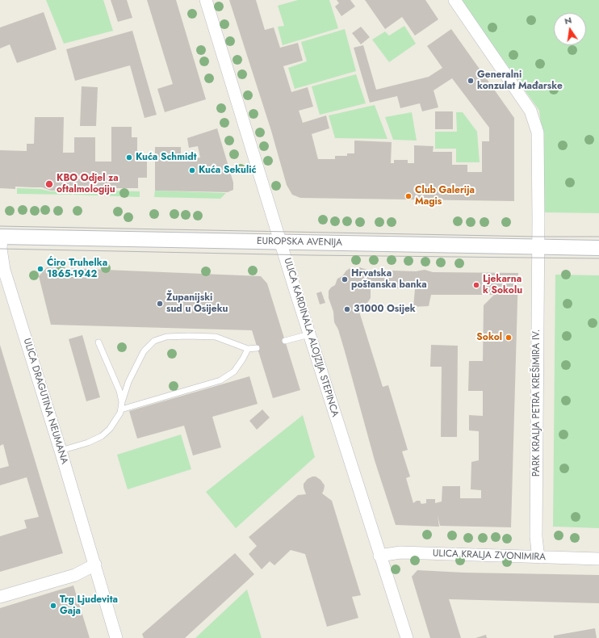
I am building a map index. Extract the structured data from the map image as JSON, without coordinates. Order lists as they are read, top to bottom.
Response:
{
  "streets": {
    "street": [
      "EUROPSKA AVENIJA",
      "ULICA KARDINALA ALOJZIJA STEPINCA",
      "ULICA DRAGUTINA NEUMANA",
      "PARK KRALJA PETRA KREŠIMIRA IV.",
      "ULICA KRALJA ZVONIMIRA"
    ]
  },
  "crossings": [
    ["EUROPSKA AVENIJA", "ULICA KARDINALA ALOJZIJA STEPINCA"],
    ["EUROPSKA AVENIJA", "ULICA DRAGUTINA NEUMANA"],
    ["EUROPSKA AVENIJA", "PARK KRALJA PETRA KREŠIMIRA IV."],
    ["ULICA KARDINALA ALOJZIJA STEPINCA", "ULICA KRALJA ZVONIMIRA"],
    ["PARK KRALJA PETRA KREŠIMIRA IV.", "ULICA KRALJA ZVONIMIRA"]
  ],
  "places": [
    "Generalni konzulat Mađarske",
    "Kuća Schmidt",
    "Kuća Sekulić",
    "KBO Odjel za oftalmologiju",
    "Club Galerija Magis",
    "Ćiro Truhelka 1865-1942",
    "Hrvatska poštanska banka",
    "Ljekarna k Sokolu",
    "Županijski sud u Osijeku",
    "31000 Osijek",
    "Sokol",
    "Trg Ljudevita Gaja"
  ],
  "north": "top"
}
